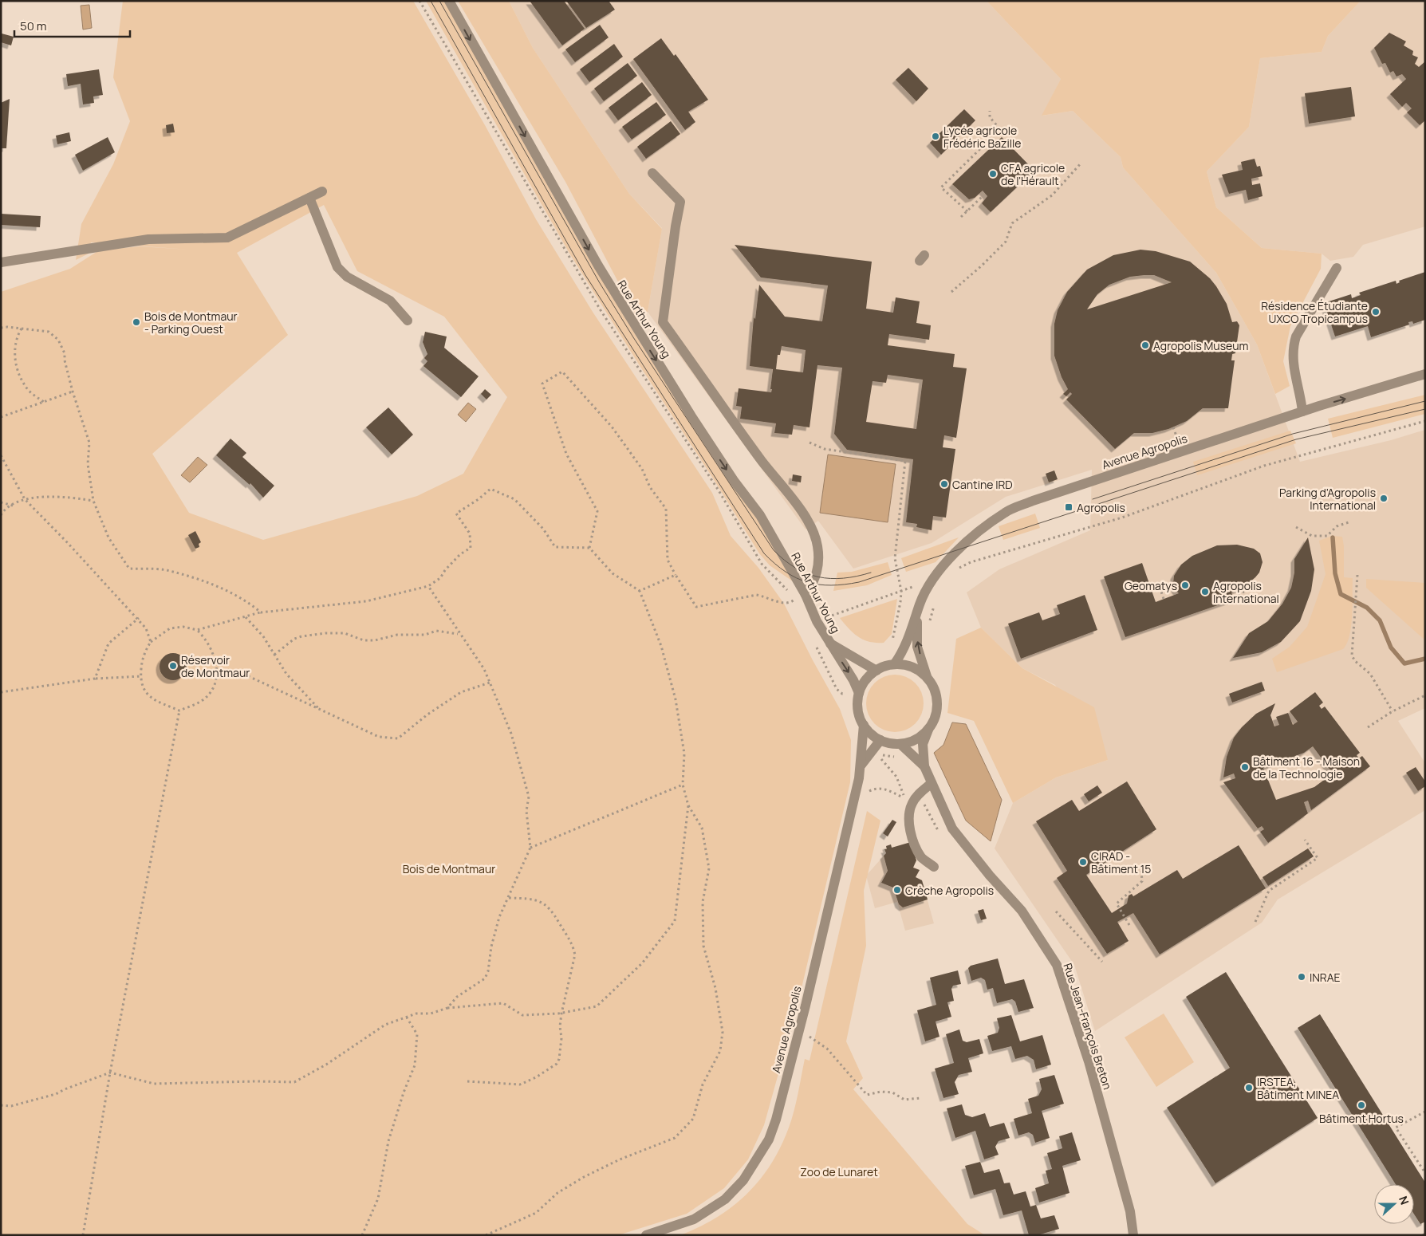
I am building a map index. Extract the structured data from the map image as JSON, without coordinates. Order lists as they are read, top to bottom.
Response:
{
  "streets": {
    "street": ["Rue Arthur Young", "Avenue Agropolis", "Rue Jean-François Breton"]
  },
  "crossings": [
    ["Rue Arthur Young", "Avenue Agropolis"],
    ["Rue Arthur Young", "Rue Jean-François Breton"],
    ["Avenue Agropolis", "Rue Jean-François Breton"]
  ],
  "parks": ["Bois de Montmaur", "Zoo de Lunaret"],
  "places": {
    "other": [
      "Lycée agricole Frédéric Bazille",
      "CFA agricole de l'Hérault",
      "Résidence Étudiante UXCO Tropicampus",
      "Bois de Montmaur - Parking Ouest",
      "Agropolis Museum",
      "Cantine IRD",
      "Parking d'Agropolis International",
      "Geomatys",
      "Agropolis International",
      "Réservoir de Montmaur",
      "Bâtiment 16 - Maison de la Technologie",
      "CIRAD - Bâtiment 15",
      "Crèche Agropolis",
      "INRAE",
      "IRSTEA, Bâtiment MINEA",
      "Bâtiment Hortus"
    ],
    "transit": ["Agropolis"]
  },
  "scale_bar": "50 m",
  "north": "right"
}
